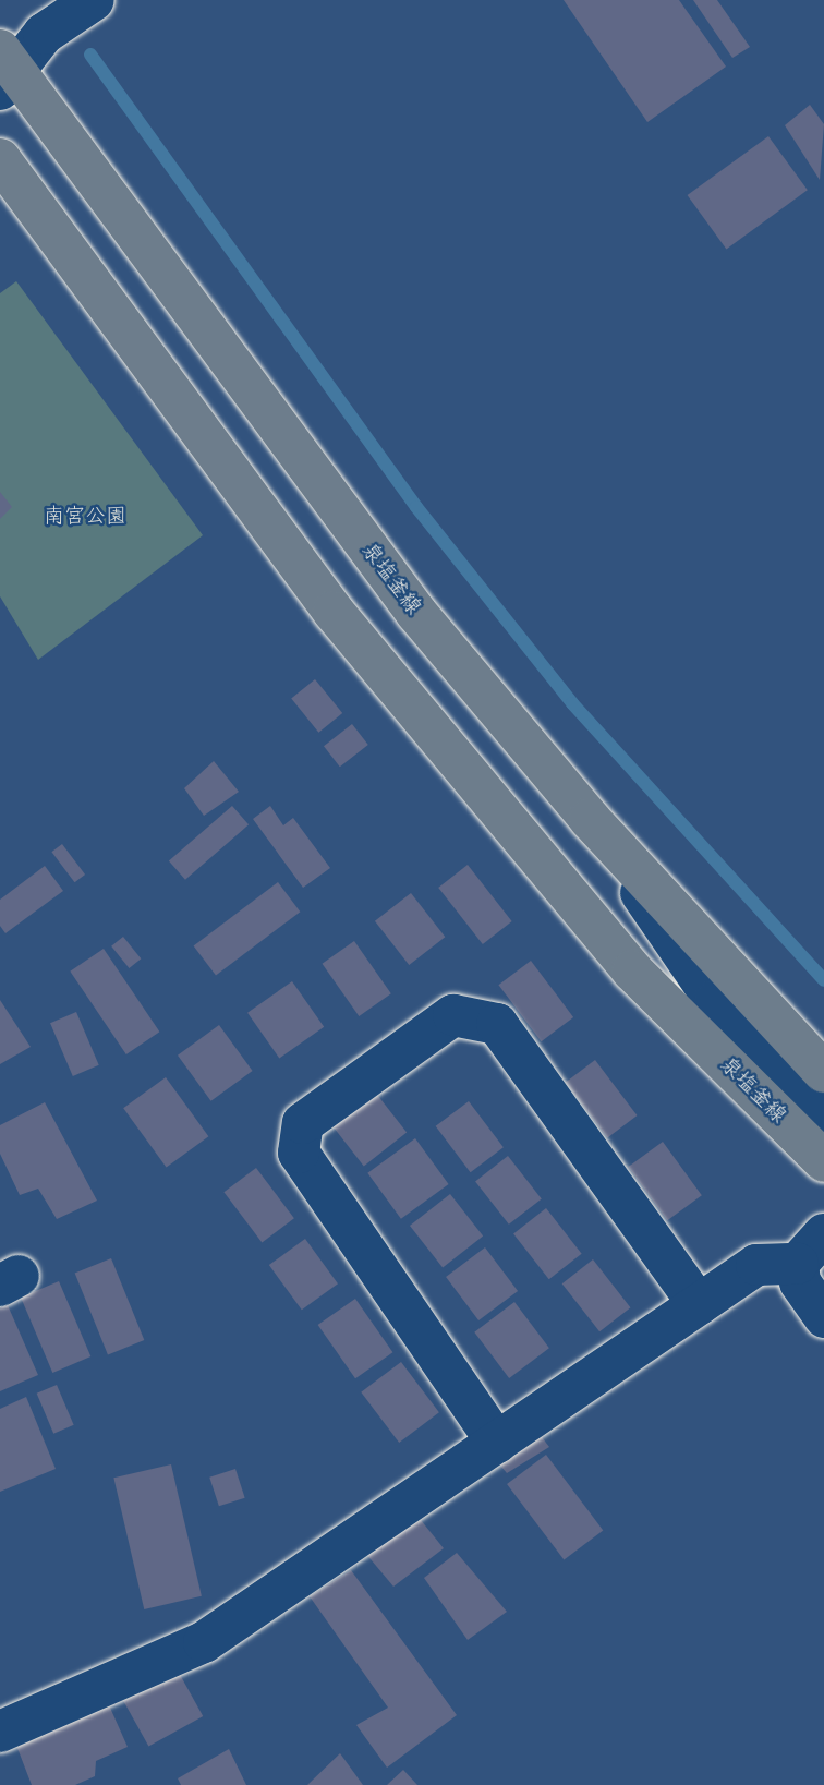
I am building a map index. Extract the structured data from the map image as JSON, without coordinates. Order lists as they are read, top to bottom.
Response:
{
  "streets": {
    "main road": ["泉塩釜線"]
  },
  "parks": ["南宮公園"]
}
